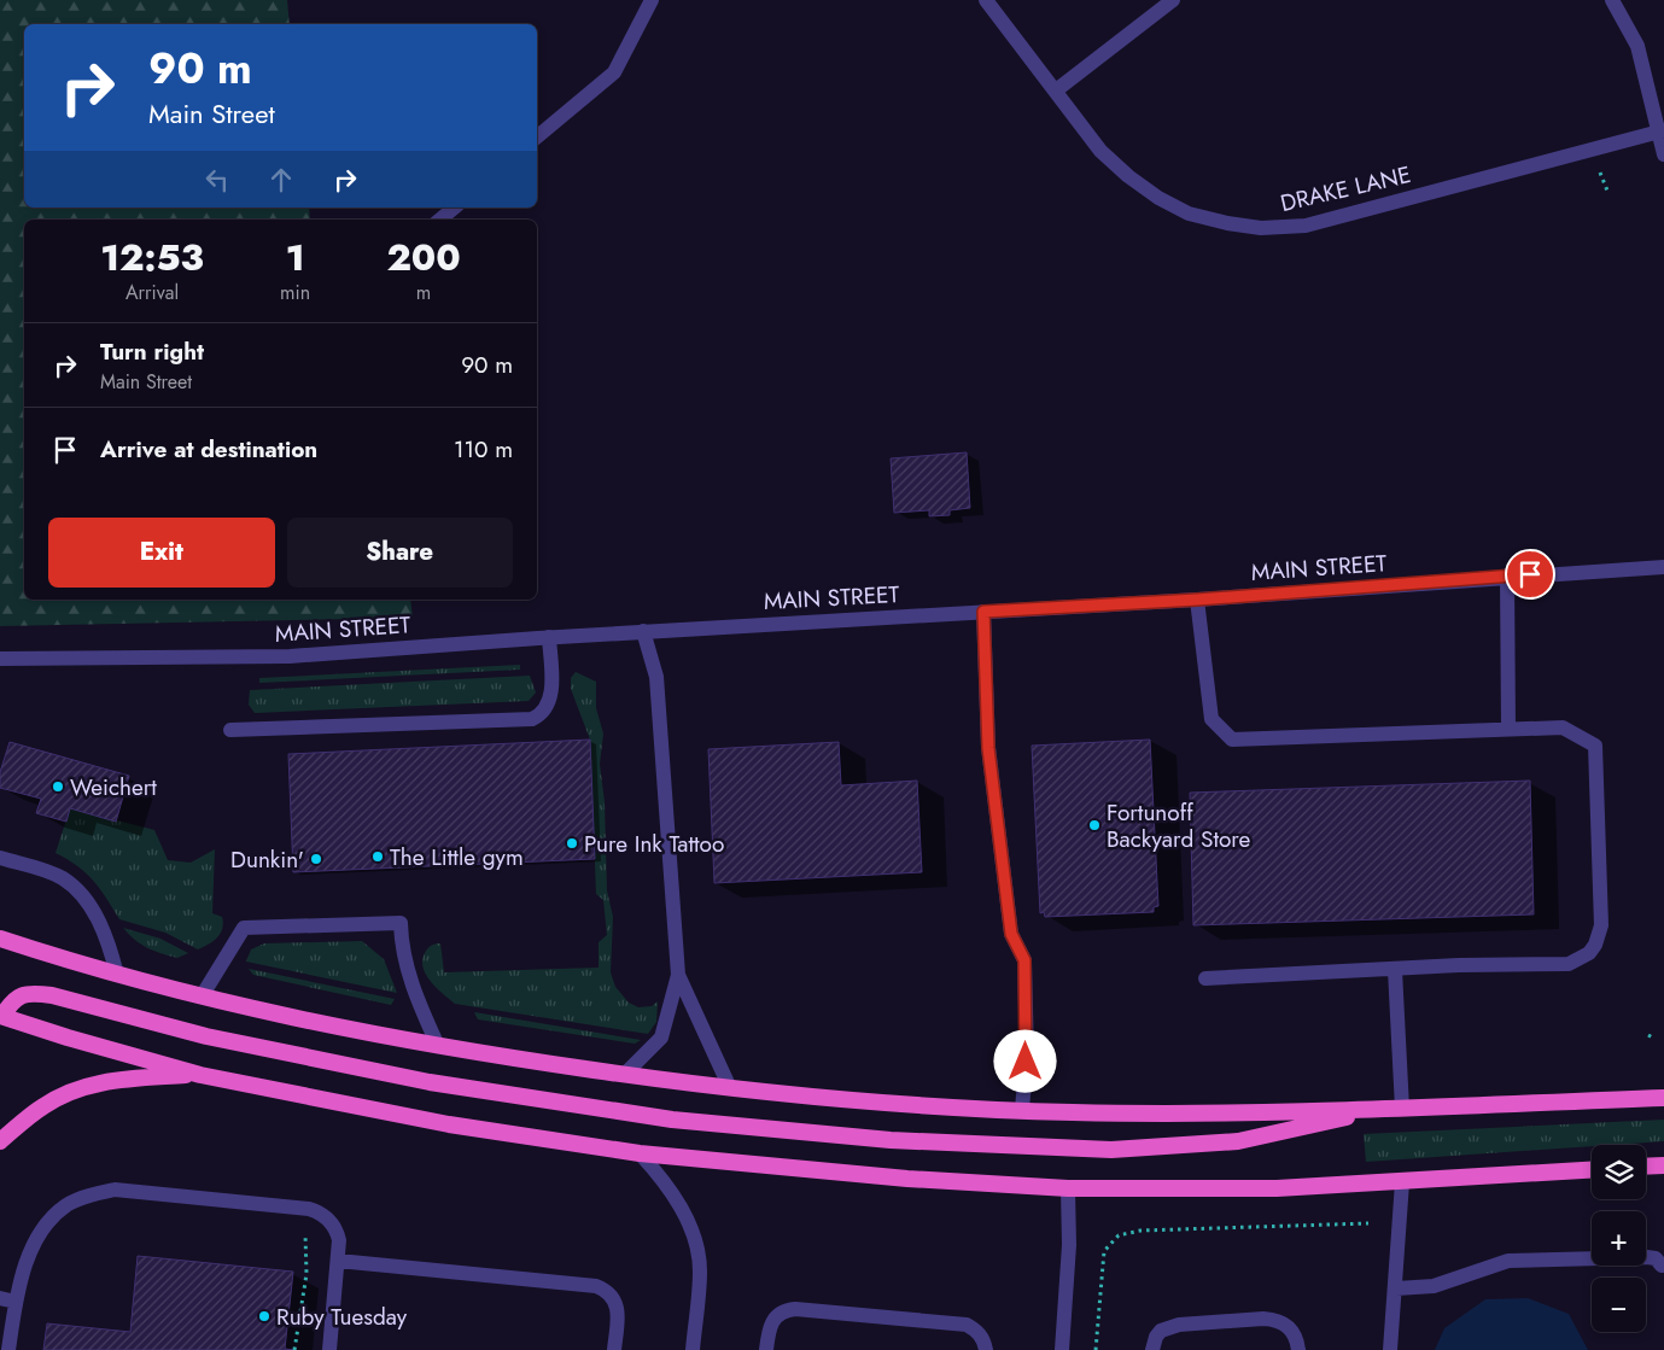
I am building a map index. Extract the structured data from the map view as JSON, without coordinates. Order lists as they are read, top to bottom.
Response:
{
  "streets": {
    "street": ["DRAKE LANE", "MAIN STREET"]
  },
  "places": [
    "Weichert",
    "Fortunoff Backyard Store",
    "Pure Ink Tattoo",
    "The Little gym",
    "Dunkin'",
    "Ruby Tuesday"
  ],
  "page": {
    "turn": ["90 m", "Main Street"],
    "eta": [
      "12:53",
      "Arrival",
      "1",
      "min",
      "200",
      "m"
    ],
    "list": [
      {
        "name": "Turn right",
        "note": "Main Street",
        "value": "90 m"
      },
      {
        "name": "Arrive at destination",
        "value": "110 m"
      }
    ],
    "buttons": ["Exit", "Share"],
    "map_buttons": ["+", "−"]
  }
}
